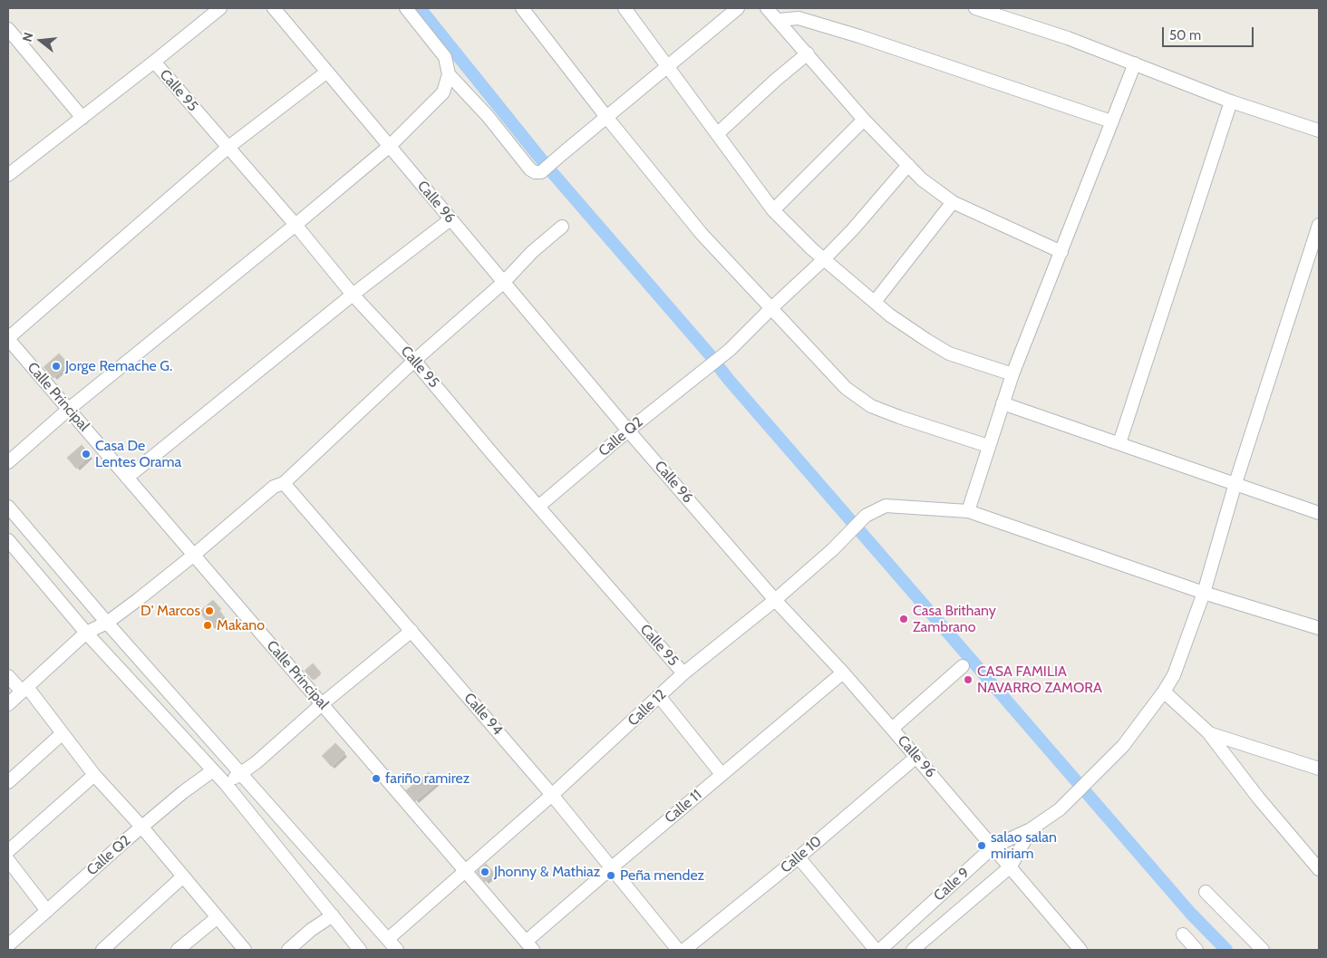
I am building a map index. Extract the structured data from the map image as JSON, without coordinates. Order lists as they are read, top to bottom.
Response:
{
  "streets": {
    "street": [
      "Calle 95",
      "Calle 96",
      "Calle Principal",
      "Calle Q2",
      "Calle 12",
      "Calle 94",
      "Calle 11",
      "Calle 10",
      "Calle 9"
    ]
  },
  "crossings": [
    ["Calle 95", "Calle Q2"],
    ["Calle 95", "Calle 12"],
    ["Calle 96", "Calle Q2"],
    ["Calle 96", "Calle 12"],
    ["Calle 96", "Calle 11"],
    ["Calle 96", "Calle 10"],
    ["Calle 96", "Calle 9"],
    ["Calle Principal", "Calle 12"],
    ["Calle Principal", "Calle 11"],
    ["Calle 12", "Calle 94"],
    ["Calle 12", "Calle 9"],
    ["Calle 94", "Calle 11"]
  ],
  "places": [
    "Jorge Remache G.",
    "Casa De Lentes Orama",
    "D' Marcos",
    "Casa Brithany Zambrano",
    "Makano",
    "CASA FAMILIA NAVARRO ZAMORA",
    "fariño ramirez",
    "salao salan miriam",
    "Jhonny & Mathiaz",
    "Peña mendez"
  ],
  "scale_bar": "50 m",
  "north": "left"
}
